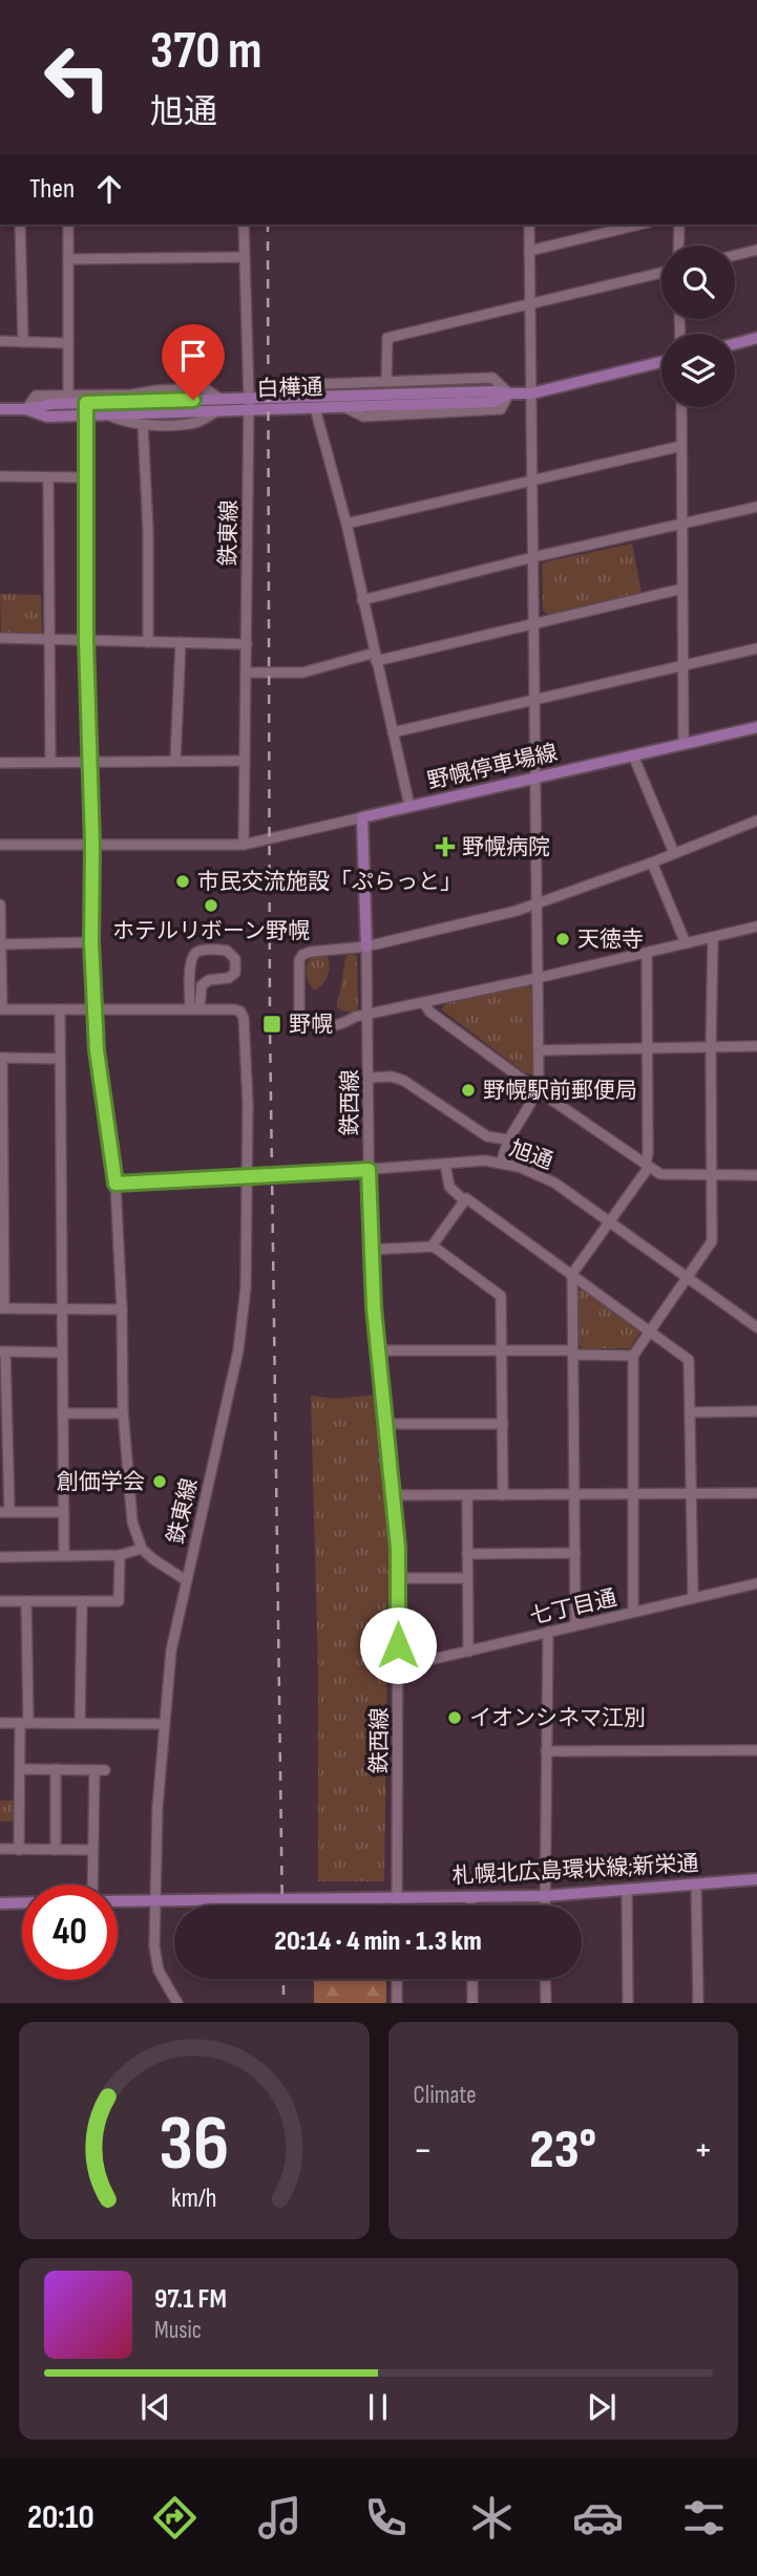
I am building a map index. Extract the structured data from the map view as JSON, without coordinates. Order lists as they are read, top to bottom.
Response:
{
  "streets": {
    "main road": ["白樺通", "野幌停車場線", "札幌北広島環状線;新栄通"],
    "street": [
      "鉄東線",
      "鉄西線",
      "旭通",
      "七丁目通"
    ]
  },
  "crossings": [
    ["白樺通", "鉄東線"],
    ["鉄東線", "旭通"],
    ["鉄東線", "札幌北広島環状線;新栄通"],
    ["鉄西線", "旭通"],
    ["鉄西線", "七丁目通"],
    ["鉄西線", "札幌北広島環状線;新栄通"]
  ],
  "places": {
    "health": ["野幌病院"],
    "other": [
      "市民交流施設「ぷらっと」",
      "ホテルリボーン野幌",
      "天徳寺",
      "野幌駅前郵便局",
      "創価学会",
      "イオンシネマ江別"
    ],
    "transit": ["野幌"]
  },
  "page": {
    "turn": ["370 m", "旭通"],
    "then": "Then",
    "limit": "40",
    "trip": "20:14 · 4 min · 1.3 km",
    "tile": "Climate",
    "heat": ["−", "23°", "+"],
    "song": ["97.1 FM", "Music"],
    "tabs": "20:10",
    "gauge": ["36", "km/h"]
  }
}
